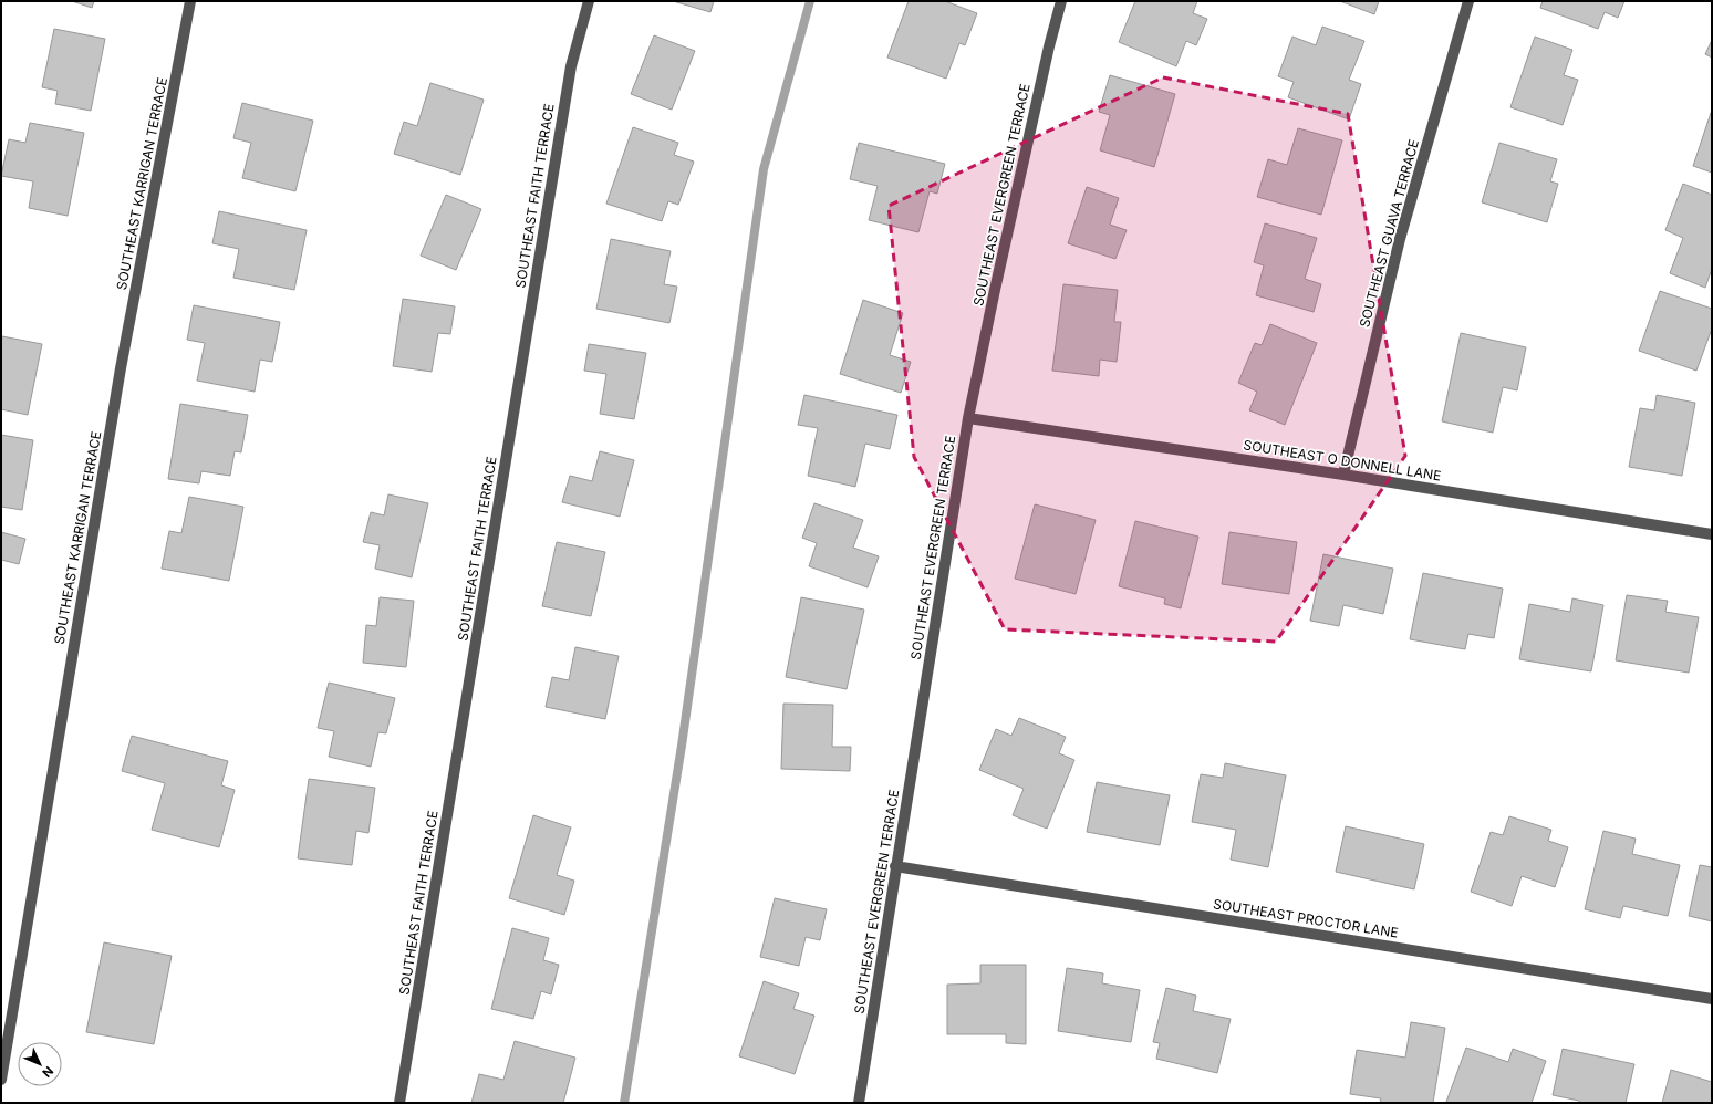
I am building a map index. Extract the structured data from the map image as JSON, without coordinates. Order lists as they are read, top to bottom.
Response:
{
  "streets": {
    "street": [
      "SOUTHEAST KARRIGAN TERRACE",
      "SOUTHEAST EVERGREEN TERRACE",
      "SOUTHEAST FAITH TERRACE",
      "SOUTHEAST GUAVA TERRACE",
      "SOUTHEAST O DONNELL LANE",
      "SOUTHEAST PROCTOR LANE"
    ]
  },
  "crossings": [
    ["SOUTHEAST EVERGREEN TERRACE", "SOUTHEAST O DONNELL LANE"],
    ["SOUTHEAST EVERGREEN TERRACE", "SOUTHEAST PROCTOR LANE"],
    ["SOUTHEAST GUAVA TERRACE", "SOUTHEAST O DONNELL LANE"]
  ],
  "north": "bottom right"
}
